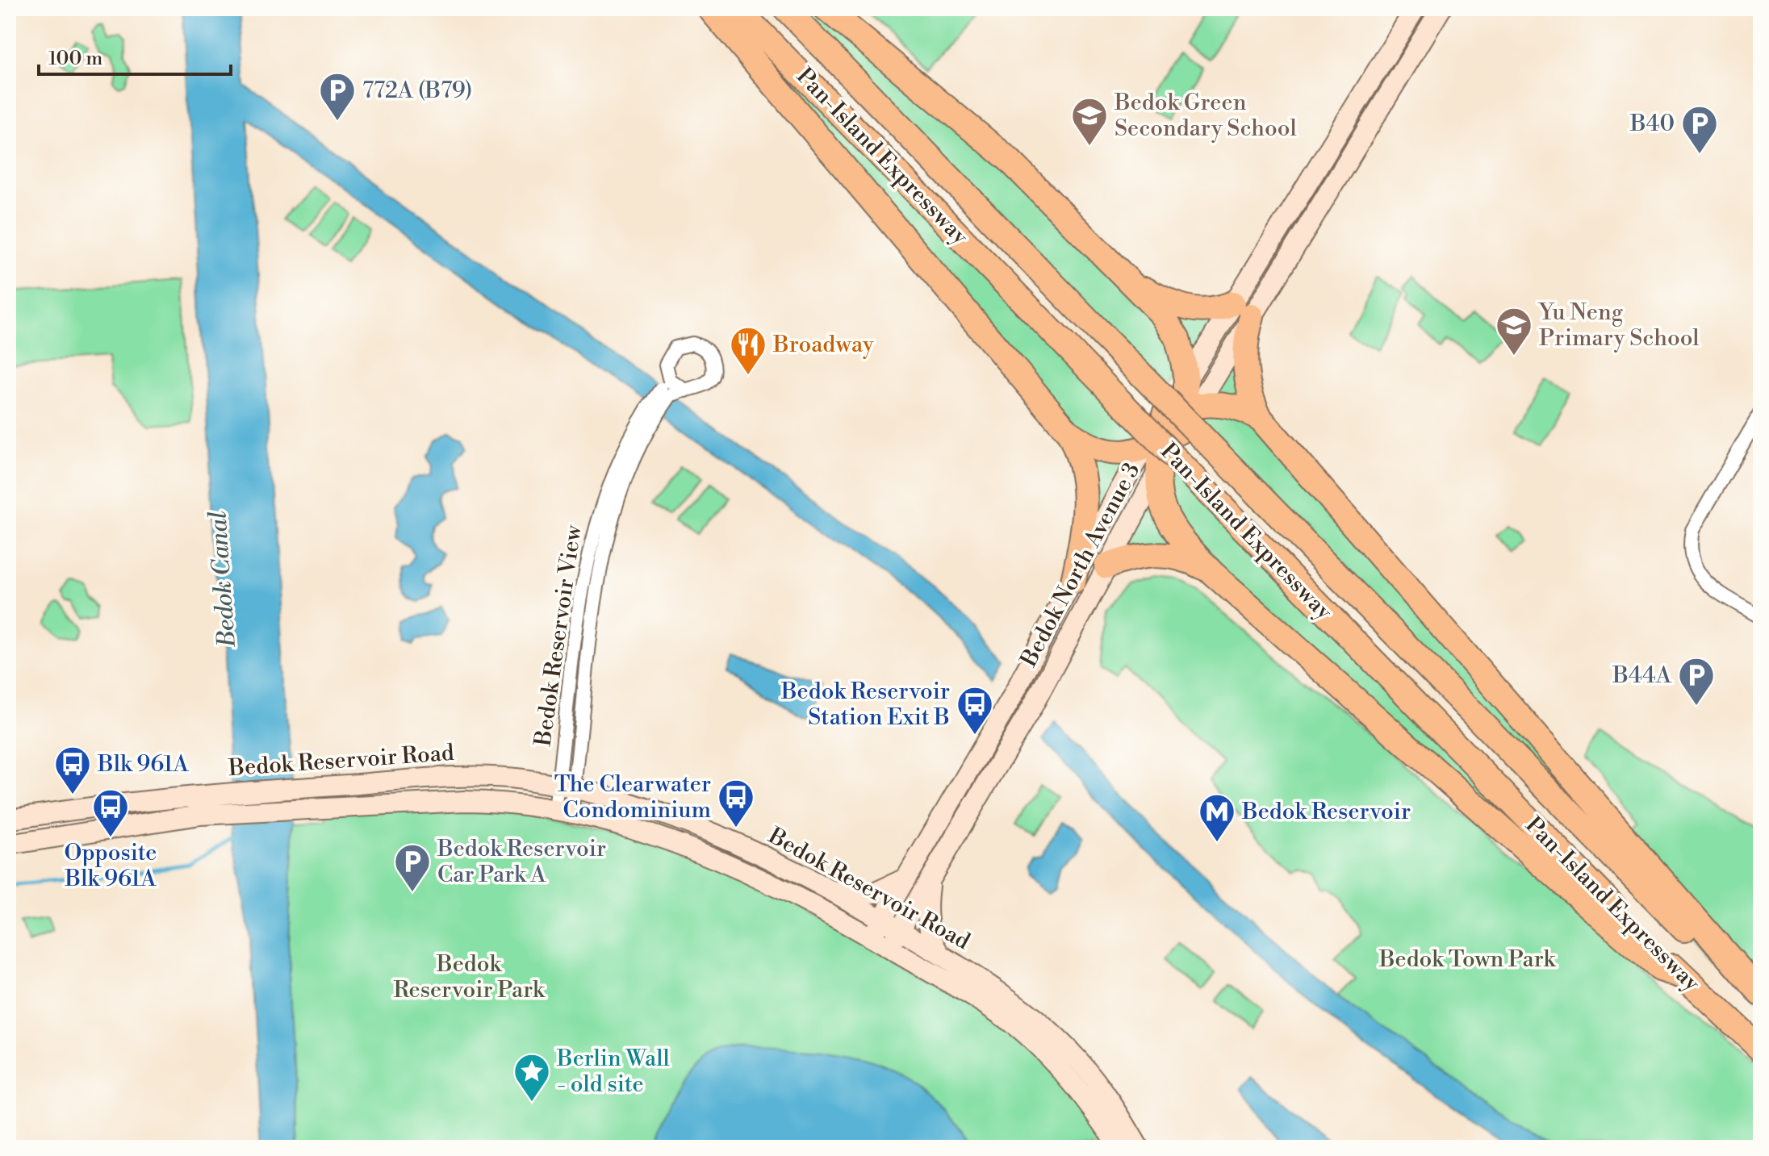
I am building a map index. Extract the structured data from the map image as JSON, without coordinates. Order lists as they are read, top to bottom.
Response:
{
  "streets": {
    "highway": ["Pan-Island Expressway"],
    "main road": ["Bedok North Avenue 3", "Bedok Reservoir Road"],
    "street": ["Bedok Reservoir View"]
  },
  "crossings": [
    ["Bedok North Avenue 3", "Bedok Reservoir Road"],
    ["Bedok Reservoir View", "Bedok Reservoir Road"]
  ],
  "water": ["Bedok Canal"],
  "parks": ["Bedok Town Park", "Bedok Reservoir Park"],
  "places": {
    "parking": [
      "772A (B79)",
      "B40",
      "B44A",
      "Bedok Reservoir Car Park A"
    ],
    "school or university": ["Bedok Green Secondary School", "Yu Neng Primary School"],
    "restaurant": ["Broadway"],
    "bus stop": [
      "Bedok Reservoir Station Exit B",
      "Blk 961A",
      "The Clearwater Condominium",
      "Opposite Blk 961A"
    ],
    "metro station": ["Bedok Reservoir"],
    "place": ["Berlin Wall - old site"]
  },
  "scale_bar": "100 m"
}
